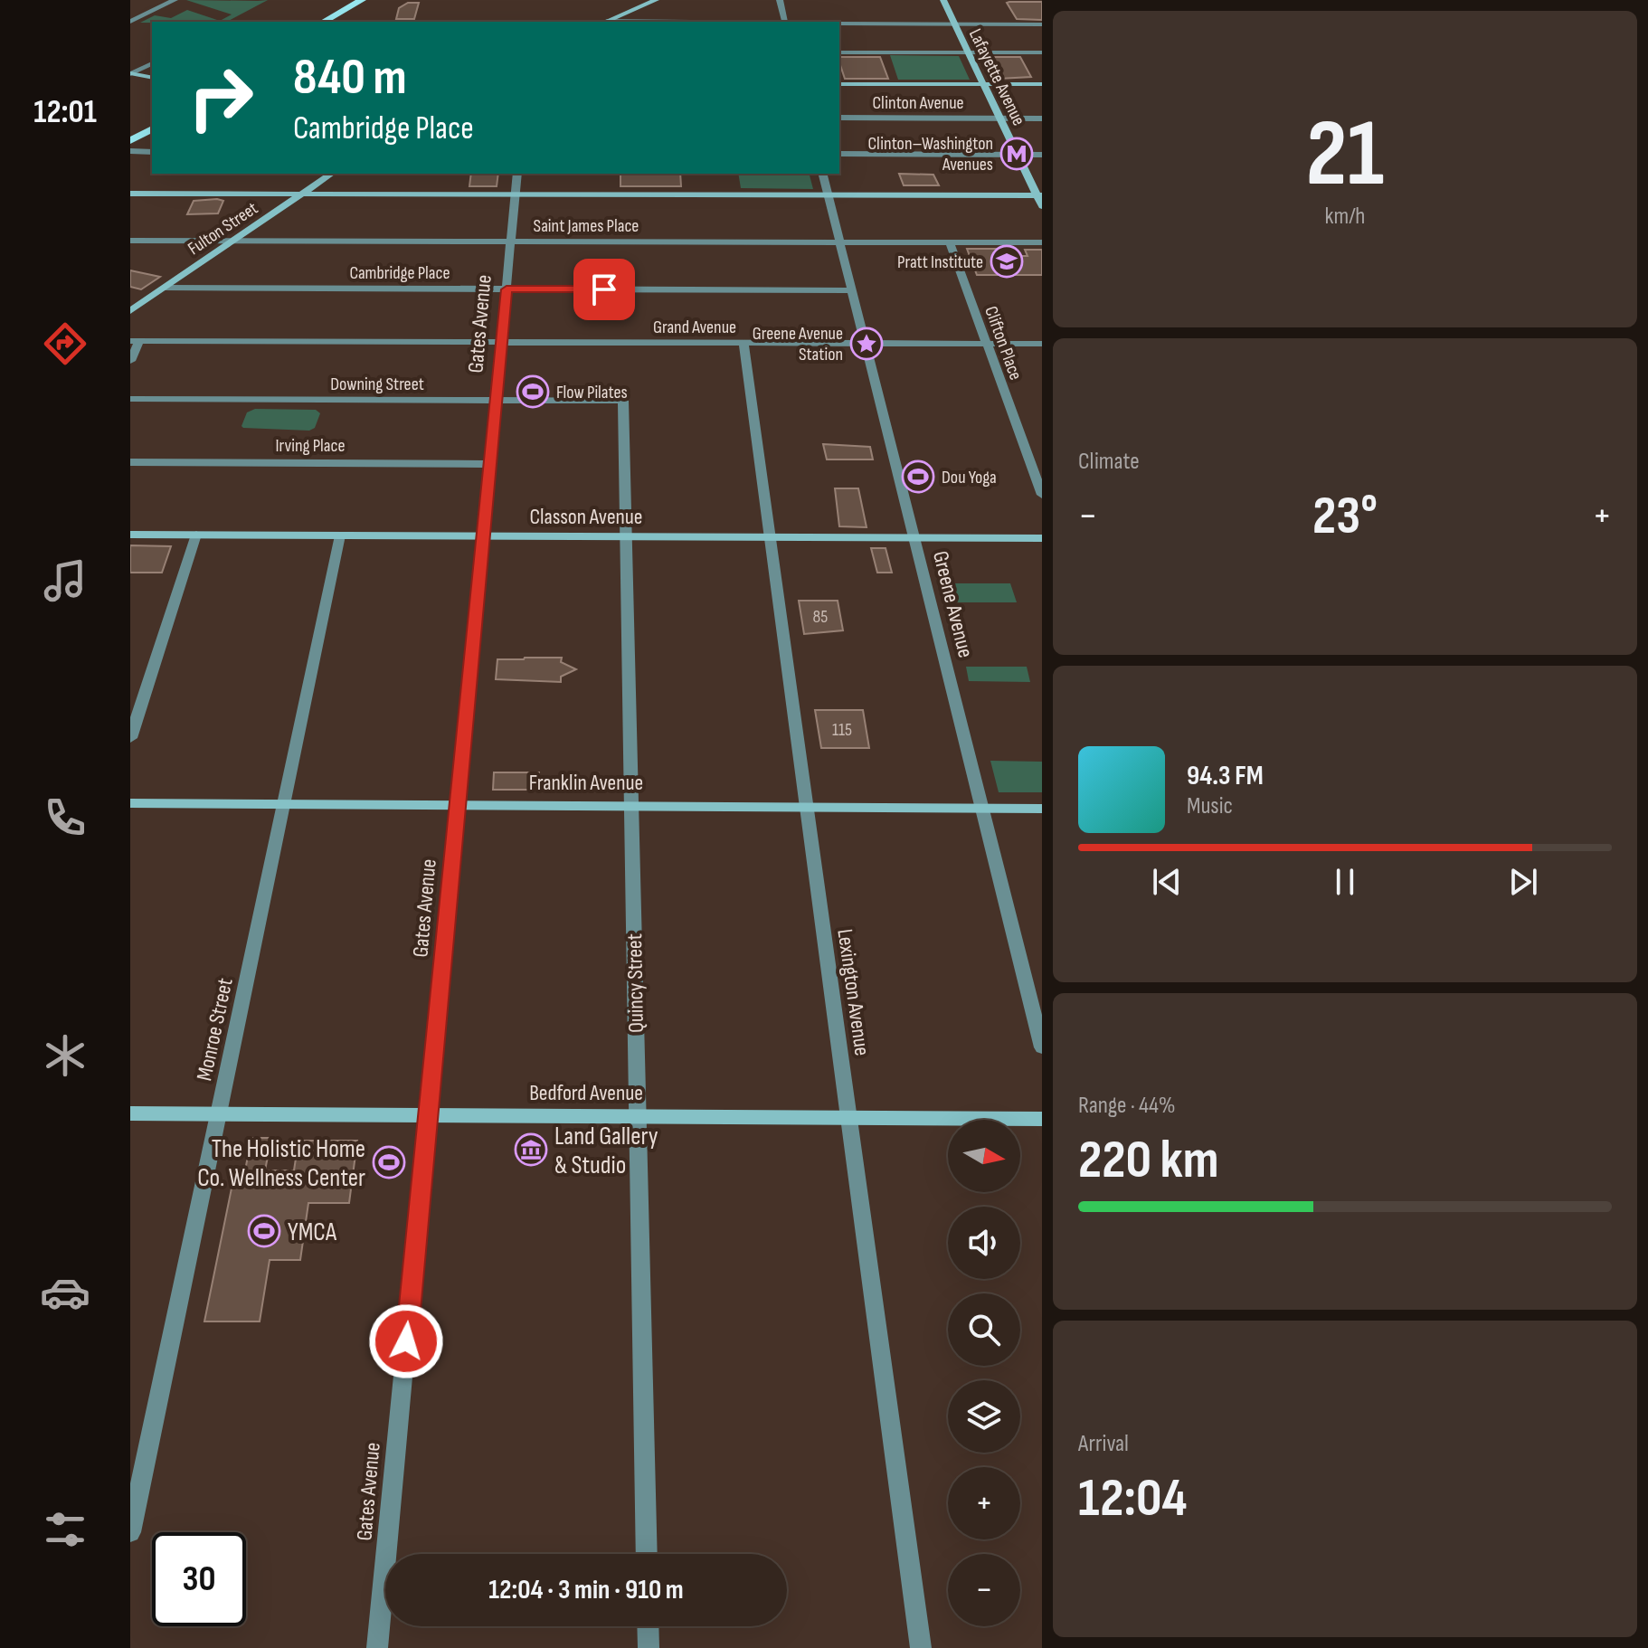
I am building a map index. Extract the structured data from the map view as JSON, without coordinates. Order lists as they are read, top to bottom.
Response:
{
  "streets": {
    "main road": [
      "Lafayette Avenue",
      "Fulton Street",
      "Classon Avenue",
      "Franklin Avenue",
      "Bedford Avenue"
    ],
    "street": [
      "Clinton Avenue",
      "Saint James Place",
      "Cambridge Place",
      "Gates Avenue",
      "Grand Avenue",
      "Clifton Place",
      "Downing Street",
      "Irving Place",
      "Greene Avenue",
      "Quincy Street",
      "Lexington Avenue",
      "Monroe Street"
    ]
  },
  "crossings": [
    ["Lafayette Avenue", "Clinton Avenue"],
    ["Saint James Place", "Fulton Street"],
    ["Saint James Place", "Gates Avenue"],
    ["Saint James Place", "Clifton Place"],
    ["Saint James Place", "Greene Avenue"],
    ["Fulton Street", "Cambridge Place"],
    ["Cambridge Place", "Gates Avenue"],
    ["Cambridge Place", "Greene Avenue"],
    ["Gates Avenue", "Grand Avenue"],
    ["Gates Avenue", "Downing Street"],
    ["Gates Avenue", "Irving Place"],
    ["Gates Avenue", "Classon Avenue"],
    ["Gates Avenue", "Franklin Avenue"],
    ["Gates Avenue", "Bedford Avenue"],
    ["Grand Avenue", "Clifton Place"],
    ["Grand Avenue", "Greene Avenue"],
    ["Grand Avenue", "Lexington Avenue"],
    ["Downing Street", "Quincy Street"],
    ["Classon Avenue", "Greene Avenue"],
    ["Classon Avenue", "Quincy Street"],
    ["Classon Avenue", "Lexington Avenue"],
    ["Classon Avenue", "Monroe Street"],
    ["Greene Avenue", "Franklin Avenue"],
    ["Franklin Avenue", "Quincy Street"],
    ["Franklin Avenue", "Lexington Avenue"],
    ["Franklin Avenue", "Monroe Street"],
    ["Quincy Street", "Bedford Avenue"],
    ["Lexington Avenue", "Bedford Avenue"],
    ["Monroe Street", "Bedford Avenue"]
  ],
  "places": {
    "metro station": ["Clinton–Washington Avenues"],
    "school or university": ["Pratt Institute"],
    "place": ["Greene Avenue Station"],
    "sports": [
      "Flow Pilates",
      "Dou Yoga",
      "The Holistic Home Co. Wellness Center",
      "YMCA"
    ],
    "museum": ["Land Gallery & Studio"]
  },
  "house_numbers": ["85", "115"],
  "north": "right",
  "page": {
    "tabs": "12:01",
    "tile": [
      ["21", "km/h"],
      "Climate",
      ["Range · 44%", "220 km"],
      ["Arrival", "12:04"]
    ],
    "turn": ["840 m", "Cambridge Place"],
    "heat": ["−", "23°", "+"],
    "song": ["94.3 FM", "Music"],
    "map_buttons": ["+", "−"],
    "limit": "30",
    "trip": "12:04 · 3 min · 910 m"
  }
}
